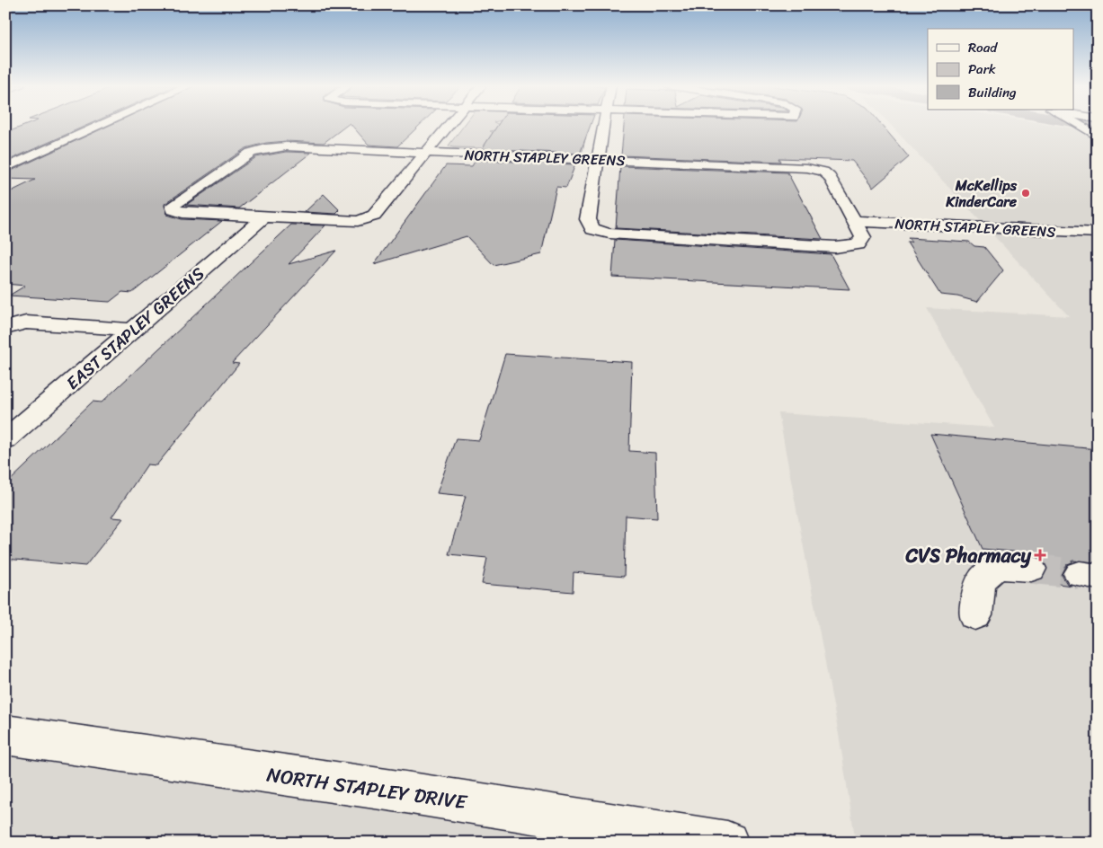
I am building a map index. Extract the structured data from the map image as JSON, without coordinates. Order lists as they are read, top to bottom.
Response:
{
  "streets": {
    "street": ["NORTH STAPLEY GREENS", "EAST STAPLEY GREENS", "NORTH STAPLEY DRIVE"]
  },
  "crossings": [
    ["NORTH STAPLEY GREENS", "EAST STAPLEY GREENS"]
  ],
  "places": {
    "other": ["McKellips KinderCare"],
    "health": ["CVS Pharmacy"]
  },
  "legend": ["Road", "Park", "Building"]
}
